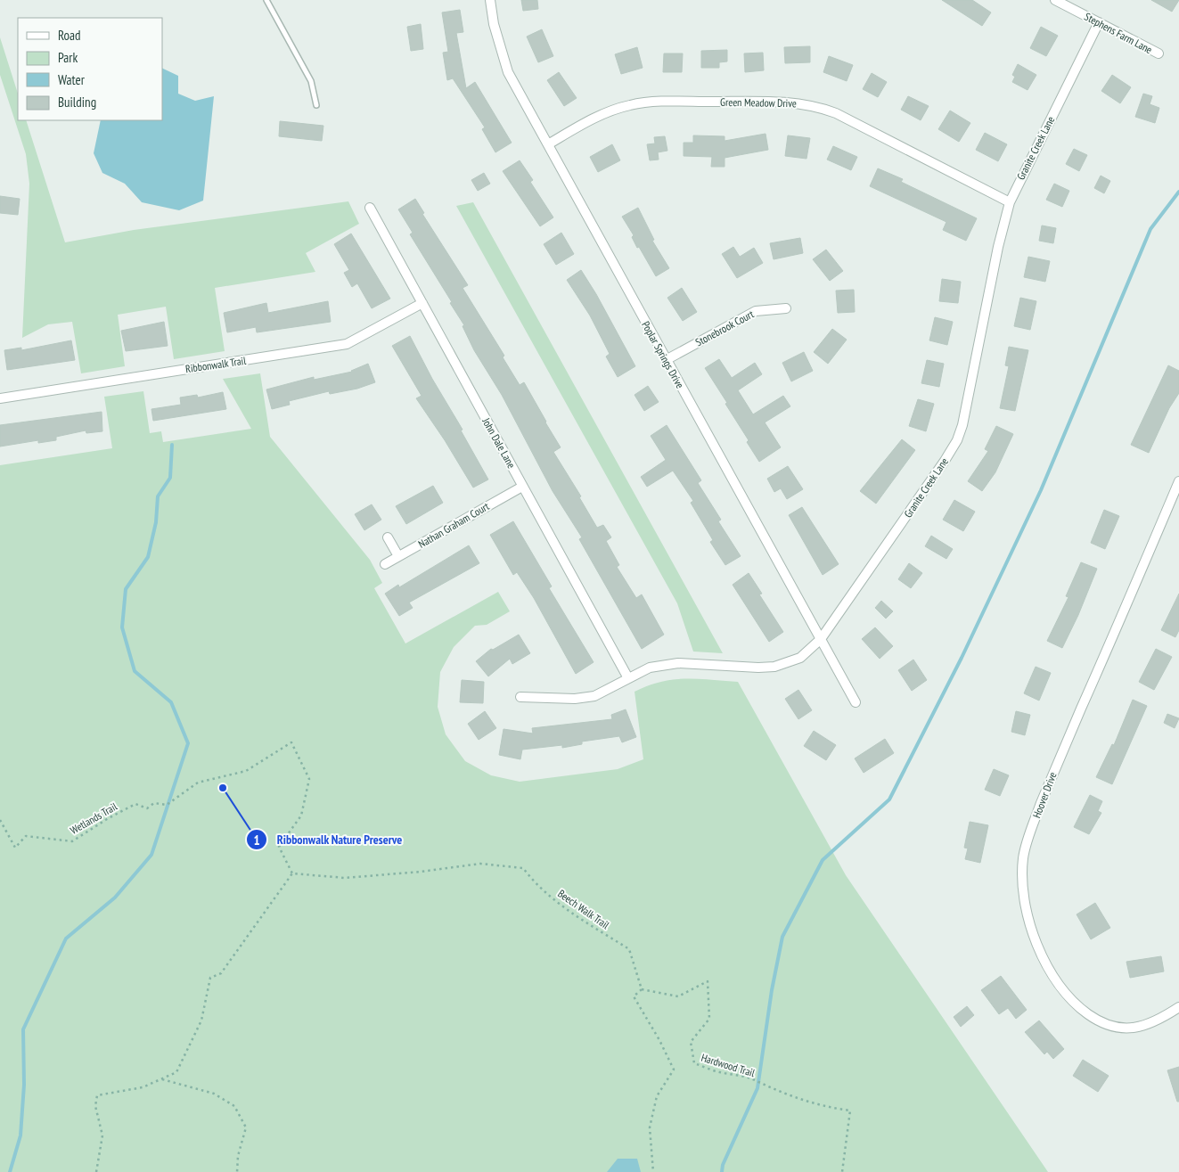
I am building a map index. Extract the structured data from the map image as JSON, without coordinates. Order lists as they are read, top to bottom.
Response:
{
  "streets": {
    "street": [
      "Stephens Farm Lane",
      "Green Meadow Drive",
      "Granite Creek Lane",
      "Stonebrook Court",
      "Poplar Springs Drive",
      "Ribbonwalk Trail",
      "John Dale Lane",
      "Nathan Graham Court",
      "Hoover Drive"
    ],
    "path": ["Wetlands Trail", "Beech Walk Trail", "Hardwood Trail"]
  },
  "crossings": [
    ["Stephens Farm Lane", "Granite Creek Lane"],
    ["Green Meadow Drive", "Granite Creek Lane"],
    ["Green Meadow Drive", "Poplar Springs Drive"],
    ["Granite Creek Lane", "Poplar Springs Drive"],
    ["Granite Creek Lane", "John Dale Lane"],
    ["Stonebrook Court", "Poplar Springs Drive"],
    ["Ribbonwalk Trail", "John Dale Lane"],
    ["John Dale Lane", "Nathan Graham Court"],
    ["Wetlands Trail", "Beech Walk Trail"],
    ["Beech Walk Trail", "Hardwood Trail"]
  ],
  "places": ["Ribbonwalk Nature Preserve"],
  "legend": [
    "Road",
    "Park",
    "Water",
    "Building"
  ]
}
